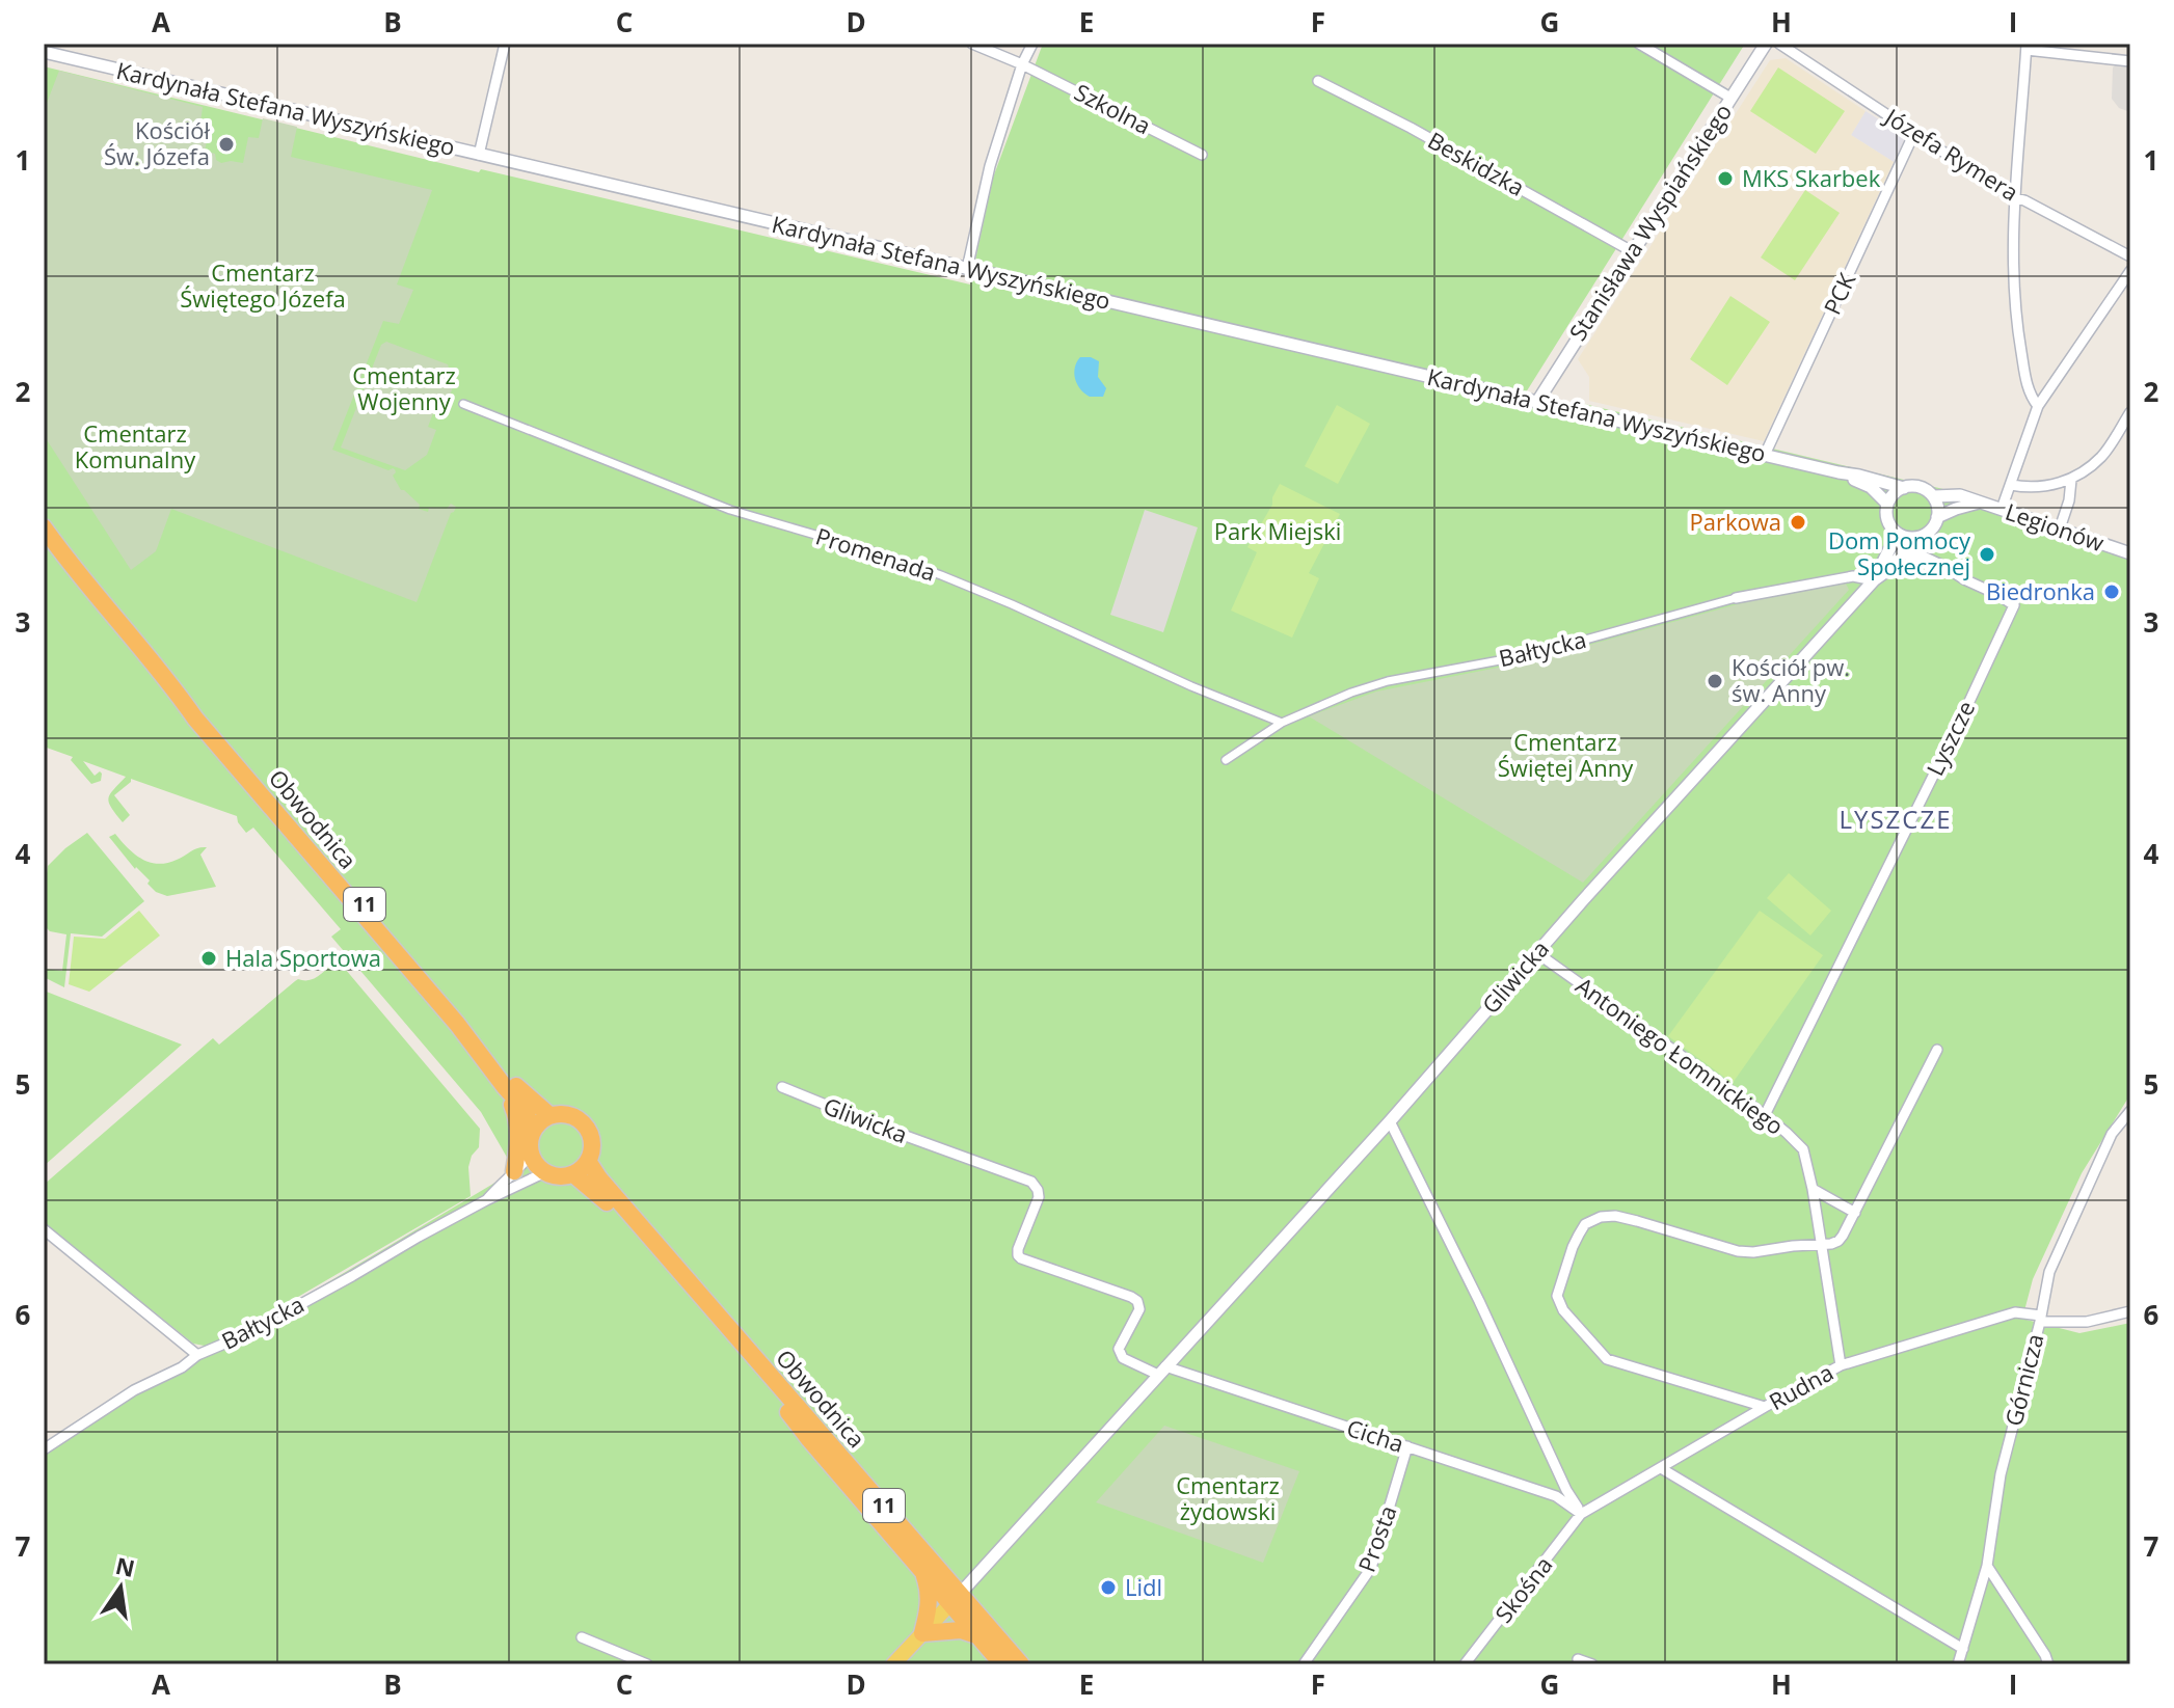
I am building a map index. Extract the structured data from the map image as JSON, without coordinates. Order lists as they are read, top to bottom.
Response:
{
  "streets": {
    "highway": ["Obwodnica", "11"],
    "main road": ["Gliwicka"],
    "street": [
      "Kardynała Stefana Wyszyńskiego",
      "Szkolna",
      "Józefa Rymera",
      "Beskidzka",
      "Stanisława Wyspiańskiego",
      "PCK",
      "Legionów",
      "Promenada",
      "Bałtycka",
      "Lyszcze",
      "Antoniego Łomnickiego",
      "Górnicza",
      "Rudna",
      "Cicha",
      "Prosta",
      "Skośna"
    ]
  },
  "crossings": [
    ["Kardynała Stefana Wyszyńskiego", "Stanisława Wyspiańskiego"],
    ["Kardynała Stefana Wyszyńskiego", "PCK"],
    ["Kardynała Stefana Wyszyńskiego", "Legionów"],
    ["Kardynała Stefana Wyszyńskiego", "Gliwicka"],
    ["Józefa Rymera", "PCK"],
    ["Beskidzka", "Stanisława Wyspiańskiego"],
    ["Legionów", "Gliwicka"],
    ["Promenada", "Bałtycka"],
    ["Bałtycka", "Obwodnica"],
    ["Bałtycka", "Gliwicka"],
    ["Lyszcze", "Gliwicka"],
    ["Lyszcze", "Antoniego Łomnickiego"],
    ["Obwodnica", "Gliwicka"],
    ["Gliwicka", "Antoniego Łomnickiego"],
    ["Gliwicka", "Cicha"],
    ["Antoniego Łomnickiego", "Rudna"],
    ["Górnicza", "Rudna"],
    ["Rudna", "Cicha"],
    ["Rudna", "Skośna"],
    ["Cicha", "Prosta"],
    ["Cicha", "Skośna"]
  ],
  "districts": ["LYSZCZE"],
  "parks": [
    "Cmentarz Świętego Józefa",
    "Cmentarz Wojenny",
    "Cmentarz Komunalny",
    "Park Miejski",
    "Cmentarz Świętej Anny",
    "Cmentarz żydowski"
  ],
  "places": [
    "Kościół Św. Józefa",
    "MKS Skarbek",
    "Parkowa",
    "Dom Pomocy Społecznej",
    "Biedronka",
    "Kościół pw. św. Anny",
    "Hala Sportowa",
    "Lidl"
  ],
  "north": "top",
  "grid": {
    "columns": [
      "A",
      "B",
      "C",
      "D",
      "E",
      "F",
      "G",
      "H",
      "I"
    ],
    "rows": [
      "1",
      "2",
      "3",
      "4",
      "5",
      "6",
      "7"
    ]
  }
}
